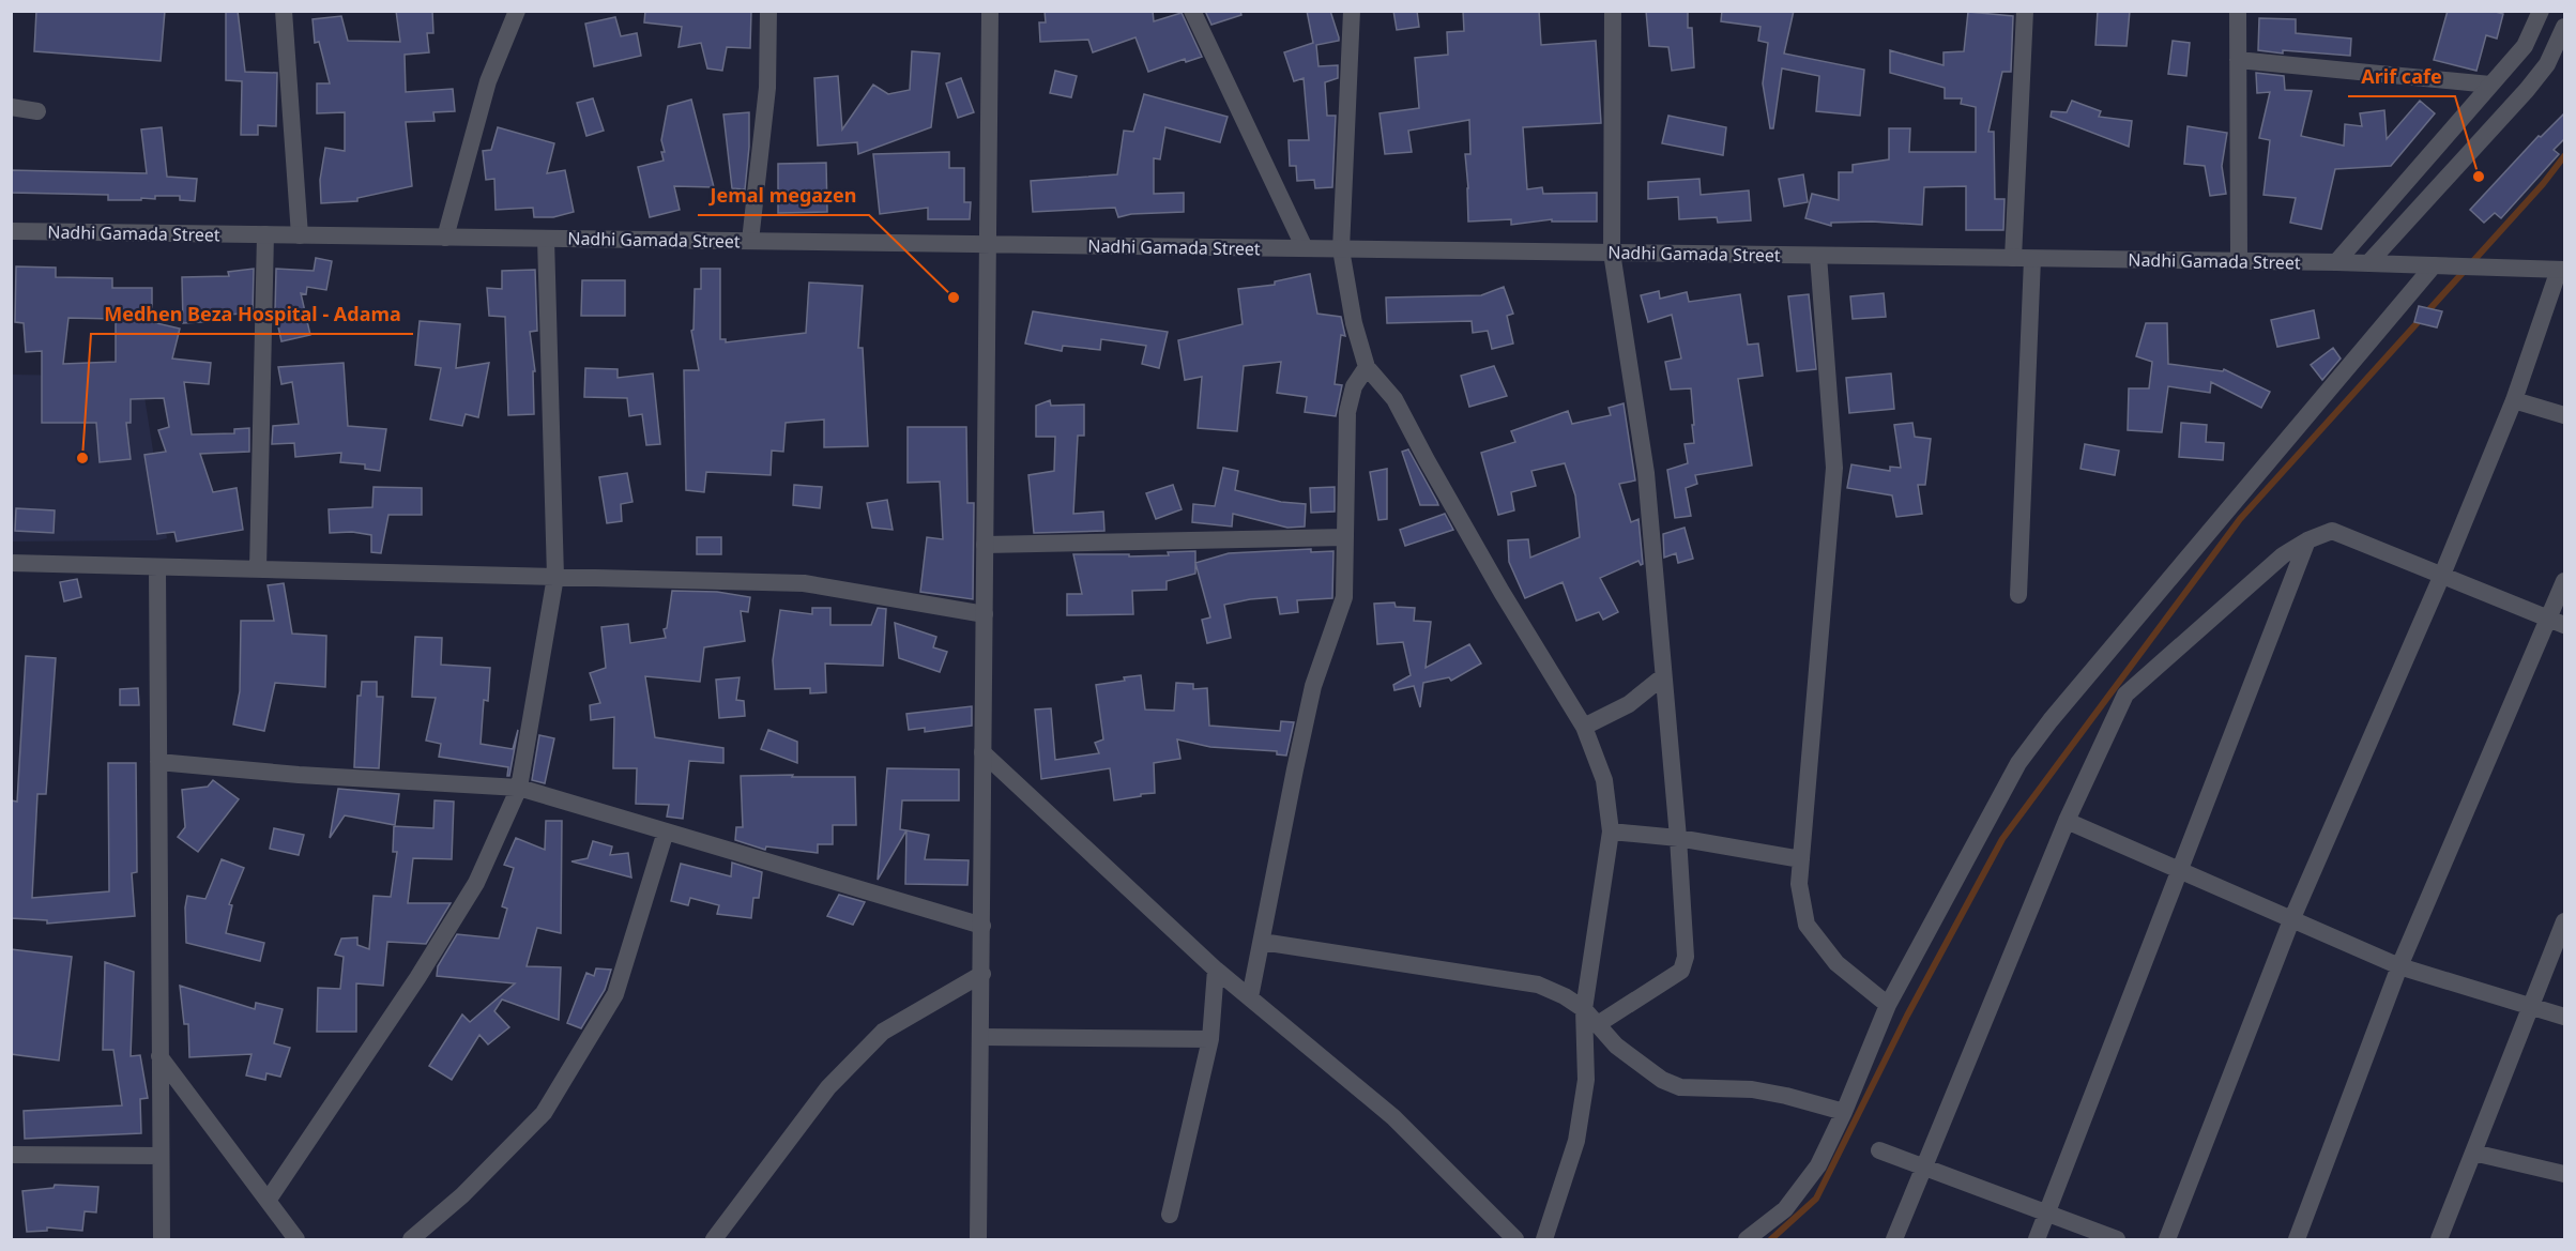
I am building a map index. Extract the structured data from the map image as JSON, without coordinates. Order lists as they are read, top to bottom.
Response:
{
  "streets": {
    "street": ["Nadhi Gamada Street"]
  },
  "places": ["Arif cafe", "Jemal megazen", "Medhen Beza Hospital - Adama"]
}
